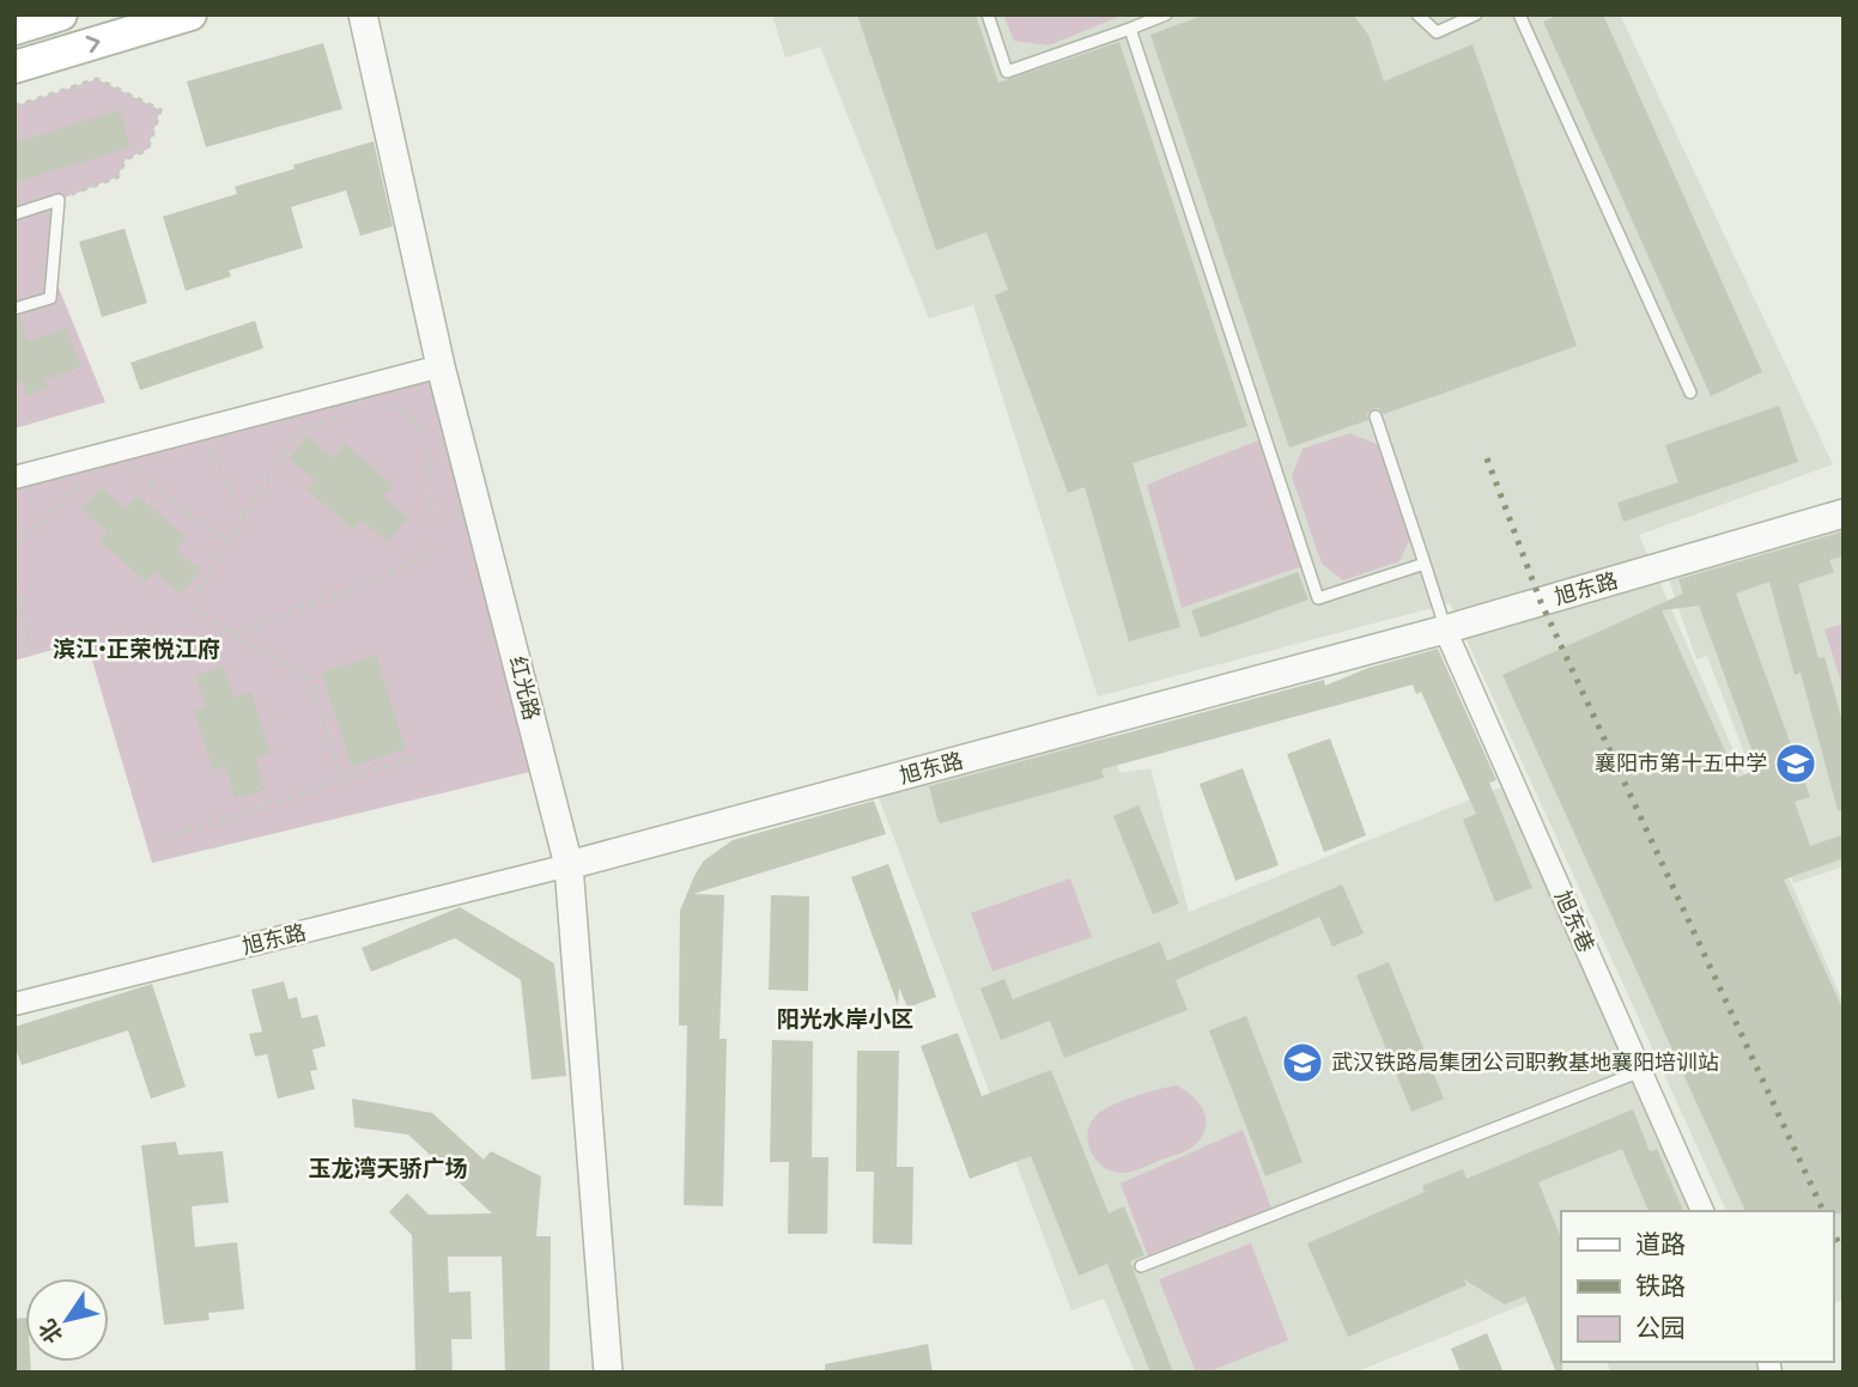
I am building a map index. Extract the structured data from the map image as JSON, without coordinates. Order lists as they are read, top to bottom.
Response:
{
  "streets": {
    "street": ["旭东路", "红光路", "旭东巷"]
  },
  "crossings": [
    ["旭东路", "红光路"],
    ["旭东路", "旭东巷"]
  ],
  "districts": ["滨江•正荣悦江府", "阳光水岸小区", "玉龙湾天骄广场"],
  "places": {
    "school or university": ["襄阳市第十五中学", "武汉铁路局集团公司职教基地襄阳培训站"]
  },
  "legend": ["道路", "铁路", "公园"],
  "north": "bottom left"
}
